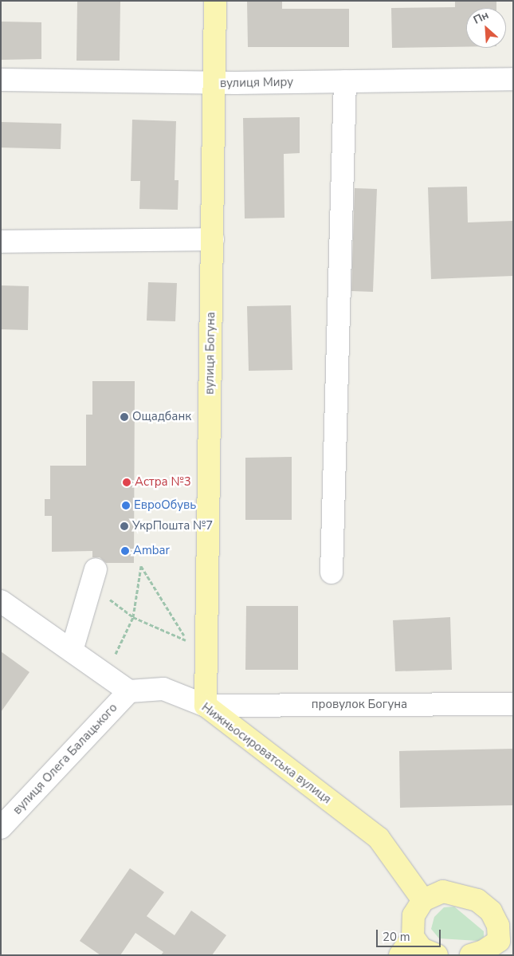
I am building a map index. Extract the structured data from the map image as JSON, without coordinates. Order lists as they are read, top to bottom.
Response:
{
  "streets": {
    "main road": ["вулиця Богуна", "Нижньосироватська вулиця"],
    "street": ["вулиця Миру", "провулок Богуна", "вулиця Олега Балацького"]
  },
  "crossings": [
    ["вулиця Миру", "вулиця Богуна"],
    ["вулиця Богуна", "провулок Богуна"],
    ["вулиця Богуна", "Нижньосироватська вулиця"],
    ["провулок Богуна", "Нижньосироватська вулиця"],
    ["Нижньосироватська вулиця", "вулиця Олега Балацького"]
  ],
  "places": [
    "Ощадбанк",
    "Астра №3",
    "ЕвроОбувь",
    "УкрПошта №7",
    "Ambar"
  ],
  "scale_bar": "20 m",
  "north": "top left"
}
